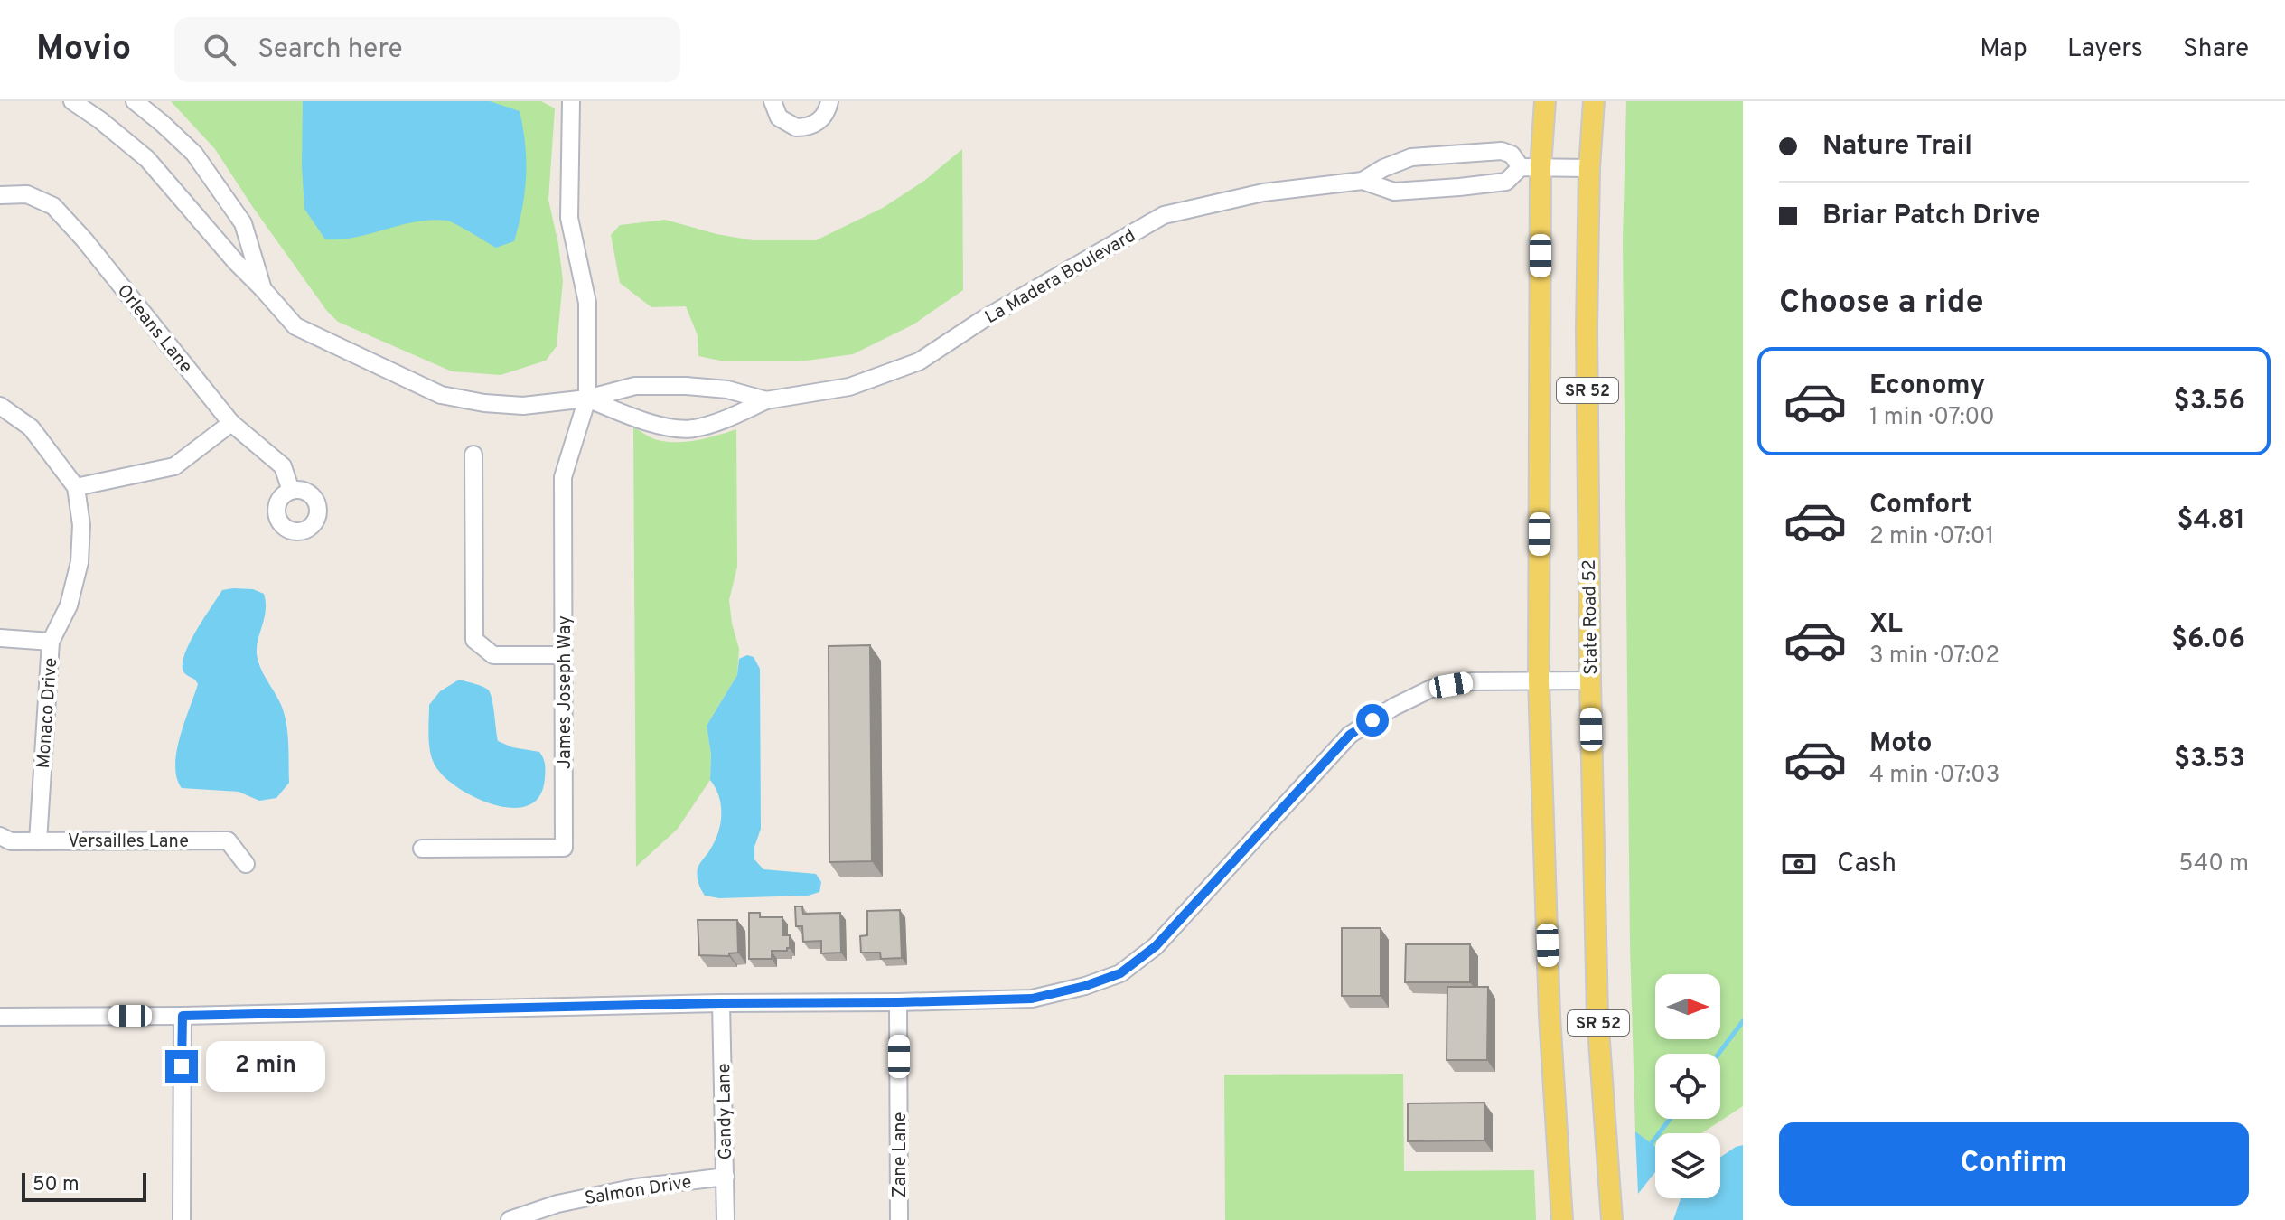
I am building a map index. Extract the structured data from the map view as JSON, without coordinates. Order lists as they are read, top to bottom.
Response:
{
  "streets": {
    "main road": ["SR 52", "State Road 52"],
    "street": [
      "La Madera Boulevard",
      "Orleans Lane",
      "James Joseph Way",
      "Monaco Drive",
      "Versailles Lane",
      "Gandy Lane",
      "Zane Lane",
      "Salmon Drive"
    ]
  },
  "crossings": [
    ["La Madera Boulevard", "SR 52"],
    ["La Madera Boulevard", "State Road 52"],
    ["La Madera Boulevard", "James Joseph Way"],
    ["Monaco Drive", "Versailles Lane"],
    ["Gandy Lane", "Salmon Drive"]
  ],
  "scale_bar": "50 m",
  "north": "right",
  "page": {
    "header": "Movio",
    "search": "Search here",
    "nav": ["Map", "Layers", "Share"],
    "banner": ["Nature Trail", "Briar Patch Drive"],
    "heading": "Choose a ride",
    "list": [
      {
        "name": "Economy",
        "note": "1 min · 07:00",
        "value": "$3.56"
      },
      {
        "name": "Comfort",
        "note": "2 min · 07:01",
        "value": "$4.81"
      },
      {
        "name": "XL",
        "note": "3 min · 07:02",
        "value": "$6.06"
      },
      {
        "name": "Moto",
        "note": "4 min · 07:03",
        "value": "$3.53"
      }
    ],
    "pay": ["Cash", "540 m"],
    "bubble": "2 min",
    "buttons": "Confirm",
    "scale": "50 m"
  }
}
